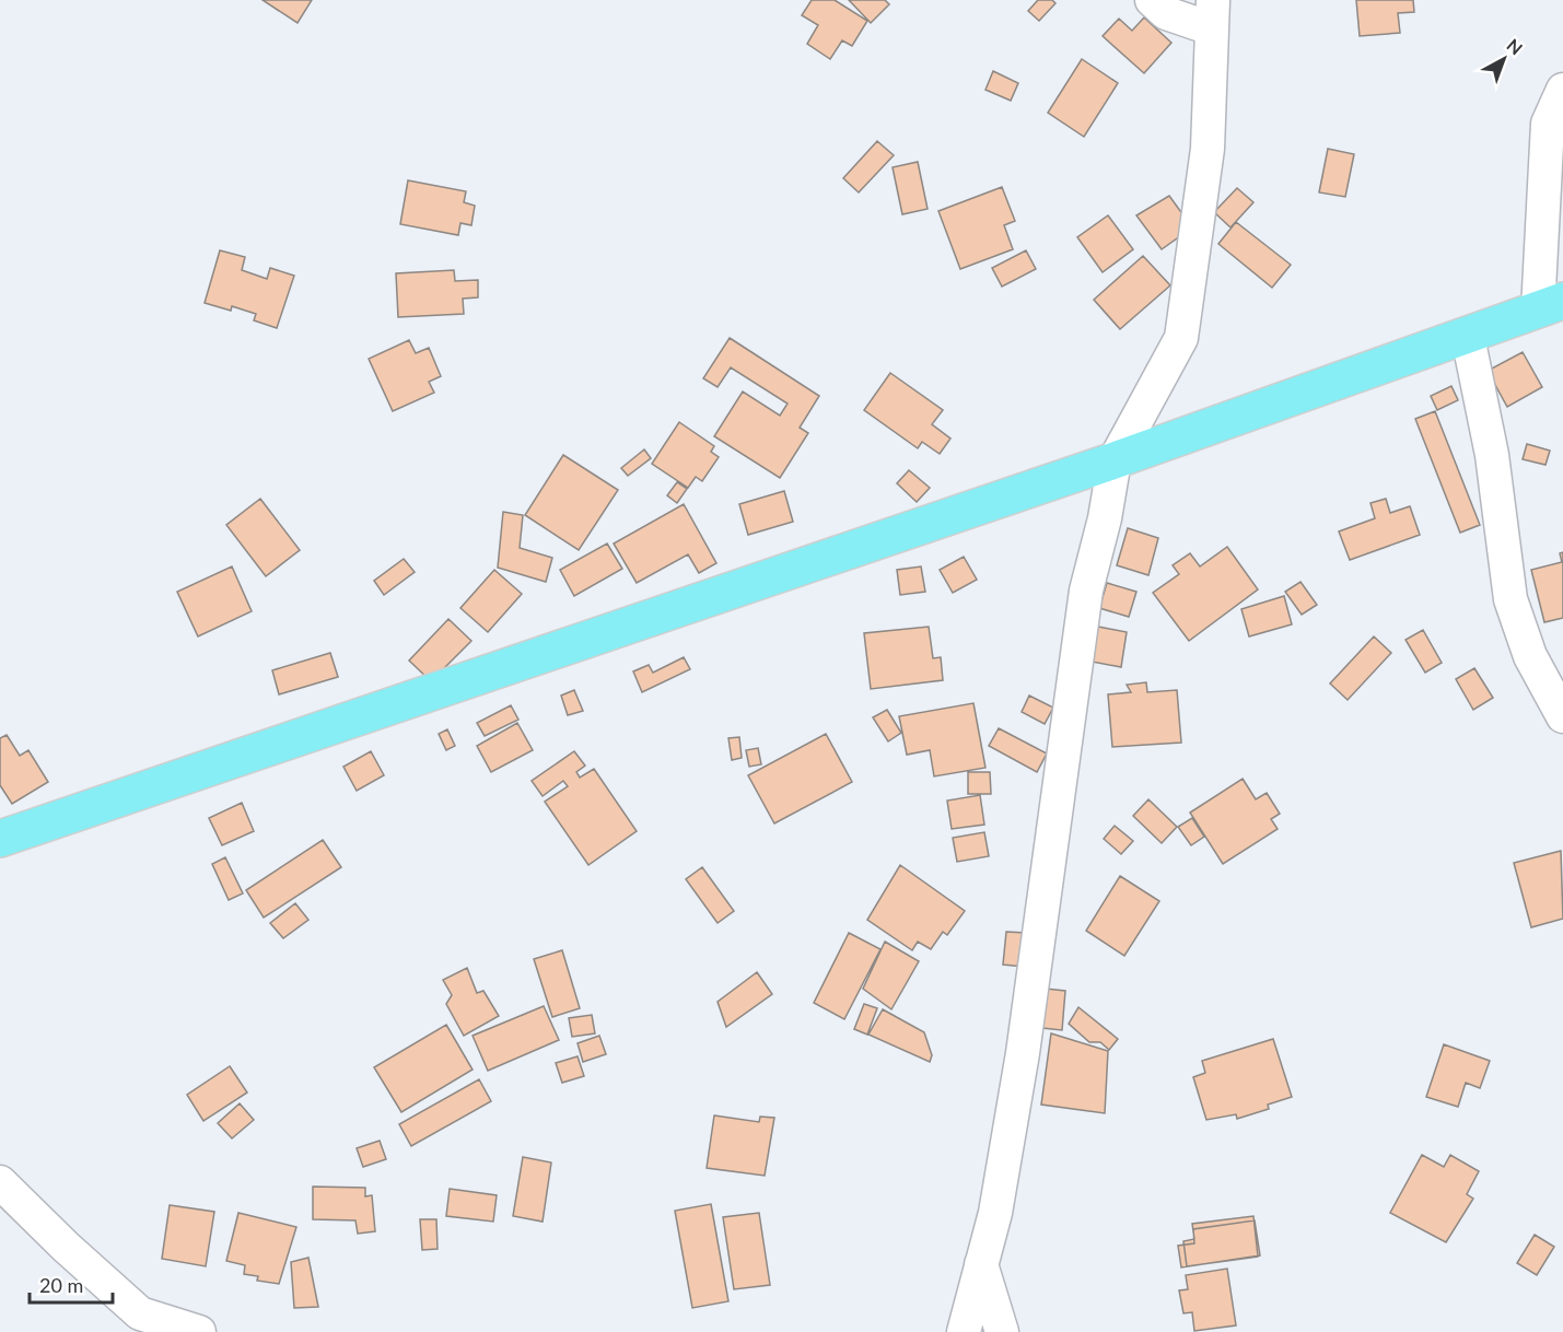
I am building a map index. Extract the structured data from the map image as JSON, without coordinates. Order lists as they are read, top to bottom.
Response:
{
  "scale_bar": "20 m",
  "north": "top right"
}
